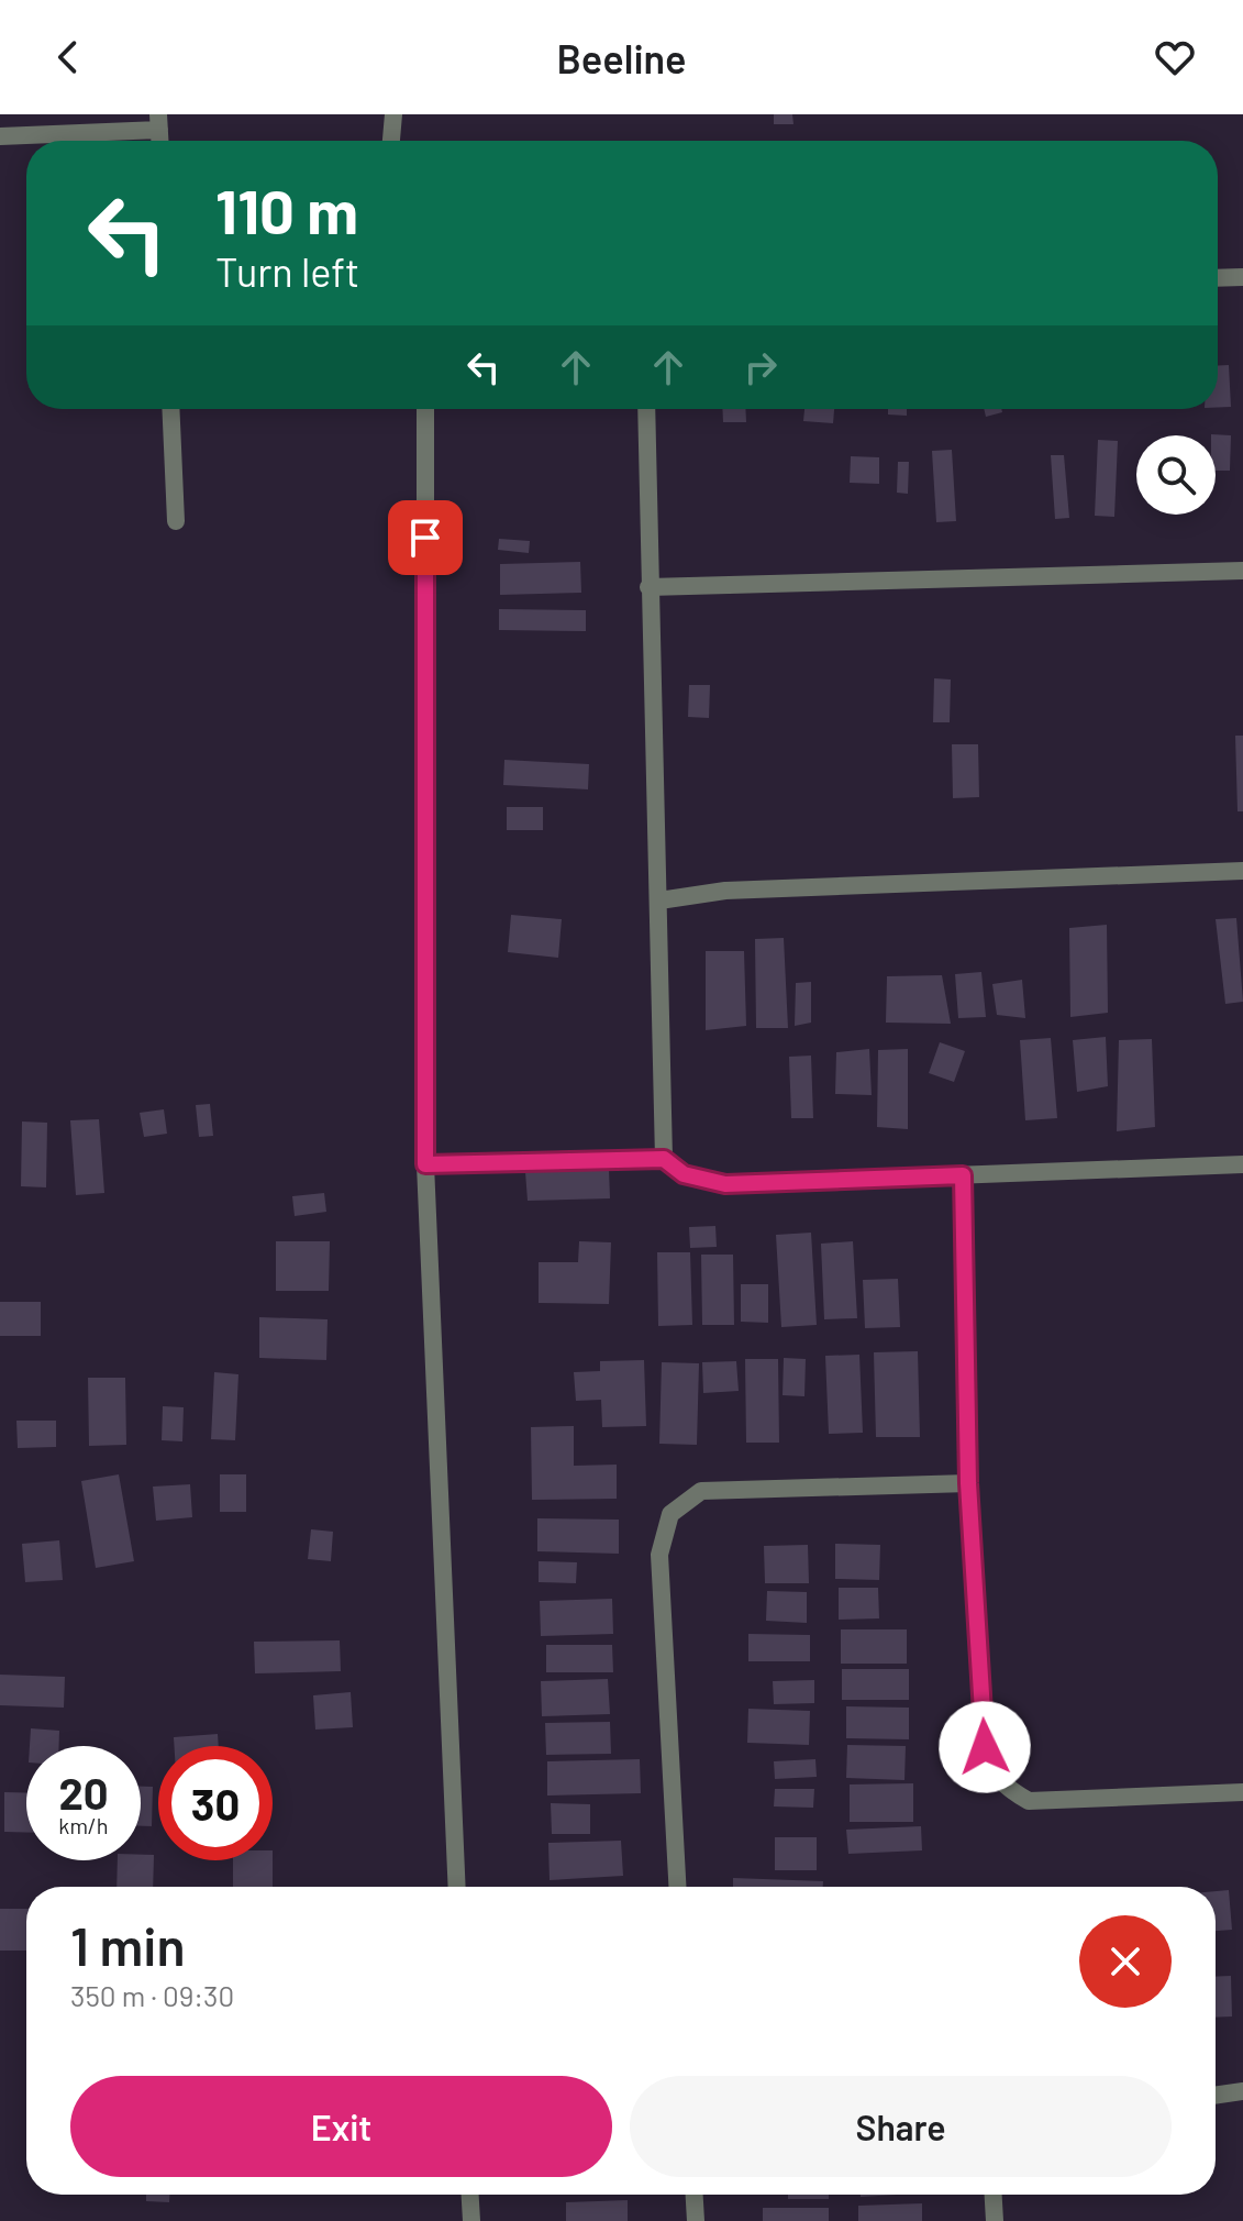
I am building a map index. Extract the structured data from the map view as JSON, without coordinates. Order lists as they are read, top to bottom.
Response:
{
  "page": {
    "header": "Beeline",
    "turn": ["110 m", "Turn left"],
    "speed": "20 km/h",
    "limit": "30",
    "heading": ["1 min", "350 m · 09:30"],
    "buttons": ["Exit", "Share"]
  }
}
